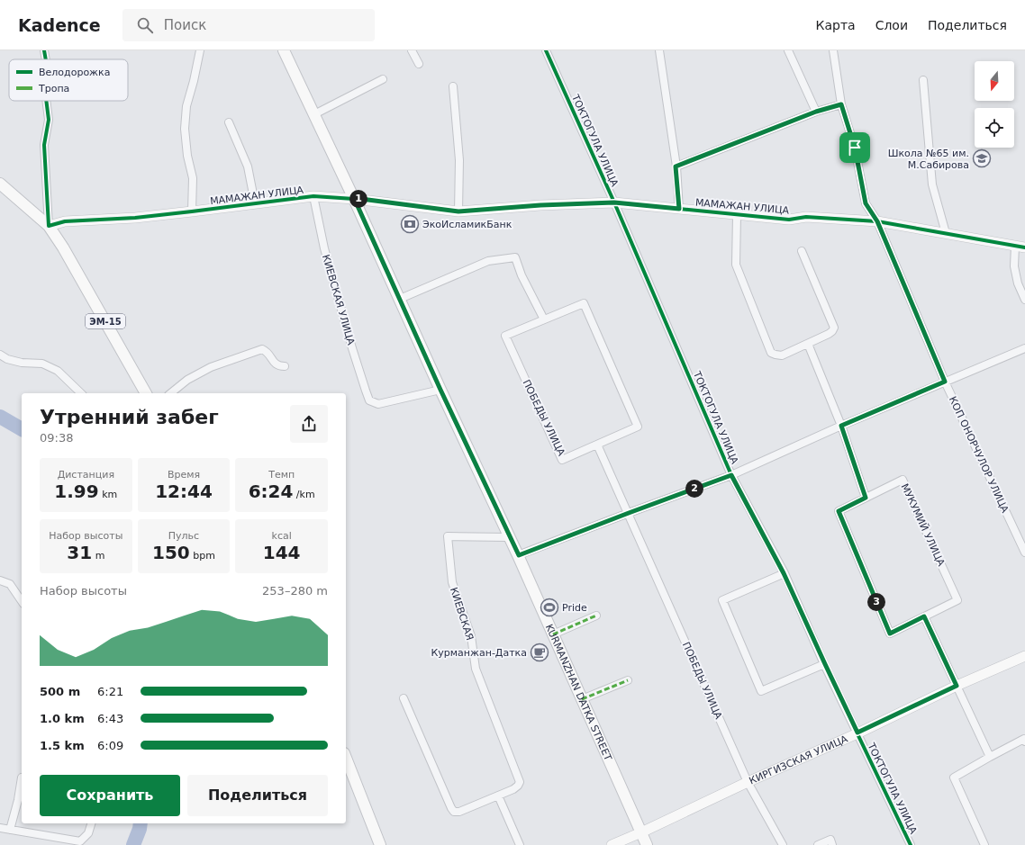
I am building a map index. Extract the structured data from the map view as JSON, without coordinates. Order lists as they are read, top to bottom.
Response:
{
  "streets": {
    "main road": ["ЭМ-15", "KURMANZHAN DATKA STREET"],
    "street": [
      "ТОКТОГУЛА УЛИЦА",
      "МАМАЖАН УЛИЦА",
      "КИЕВСКАЯ УЛИЦА",
      "ПОБЕДЫ УЛИЦА",
      "КОП ОНОРЧУЛОР УЛИЦА",
      "МУКУМИЙ УЛИЦА",
      "КИЕВСКАЯ",
      "КИРГИЗСКАЯ УЛИЦА"
    ]
  },
  "crossings": [
    ["ТОКТОГУЛА УЛИЦА", "МАМАЖАН УЛИЦА"],
    ["ТОКТОГУЛА УЛИЦА", "КИРГИЗСКАЯ УЛИЦА"],
    ["МАМАЖАН УЛИЦА", "КИЕВСКАЯ УЛИЦА"],
    ["МАМАЖАН УЛИЦА", "ЭМ-15"],
    ["МАМАЖАН УЛИЦА", "КОП ОНОРЧУЛОР УЛИЦА"],
    ["МАМАЖАН УЛИЦА", "KURMANZHAN DATKA STREET"],
    ["КИЕВСКАЯ УЛИЦА", "KURMANZHAN DATKA STREET"],
    ["ПОБЕДЫ УЛИЦА", "КИРГИЗСКАЯ УЛИЦА"],
    ["КИЕВСКАЯ", "KURMANZHAN DATKA STREET"],
    ["KURMANZHAN DATKA STREET", "КИРГИЗСКАЯ УЛИЦА"]
  ],
  "places": {
    "school or university": ["Школа №65 им. М.Сабирова"],
    "bank": ["ЭкоИсламикБанк"],
    "sports": ["Pride"],
    "cafe": ["Курманжан-Датка"]
  },
  "legend": ["Велодорожка", "Тропа"],
  "north": "bottom",
  "page": {
    "header": "Kadence",
    "search": "Поиск",
    "nav": ["Карта", "Слои", "Поделиться"],
    "pins": ["1", "2", "3"],
    "heading": ["Утренний забег", "09:38"],
    "stats": [
      ["Дистанция", "1.99 km"],
      ["Время", "12:44"],
      ["Темп", "6:24 /km"],
      ["Набор высоты", "31 m"],
      ["Пульс", "150 bpm"],
      ["kcal", "144"]
    ],
    "chart": ["Набор высоты", "253–280 m"],
    "list": [
      {
        "name": "500 m",
        "note": "6:21"
      },
      {
        "name": "1.0 km",
        "note": "6:43"
      },
      {
        "name": "1.5 km",
        "note": "6:09"
      }
    ],
    "buttons": ["Сохранить", "Поделиться"]
  }
}
